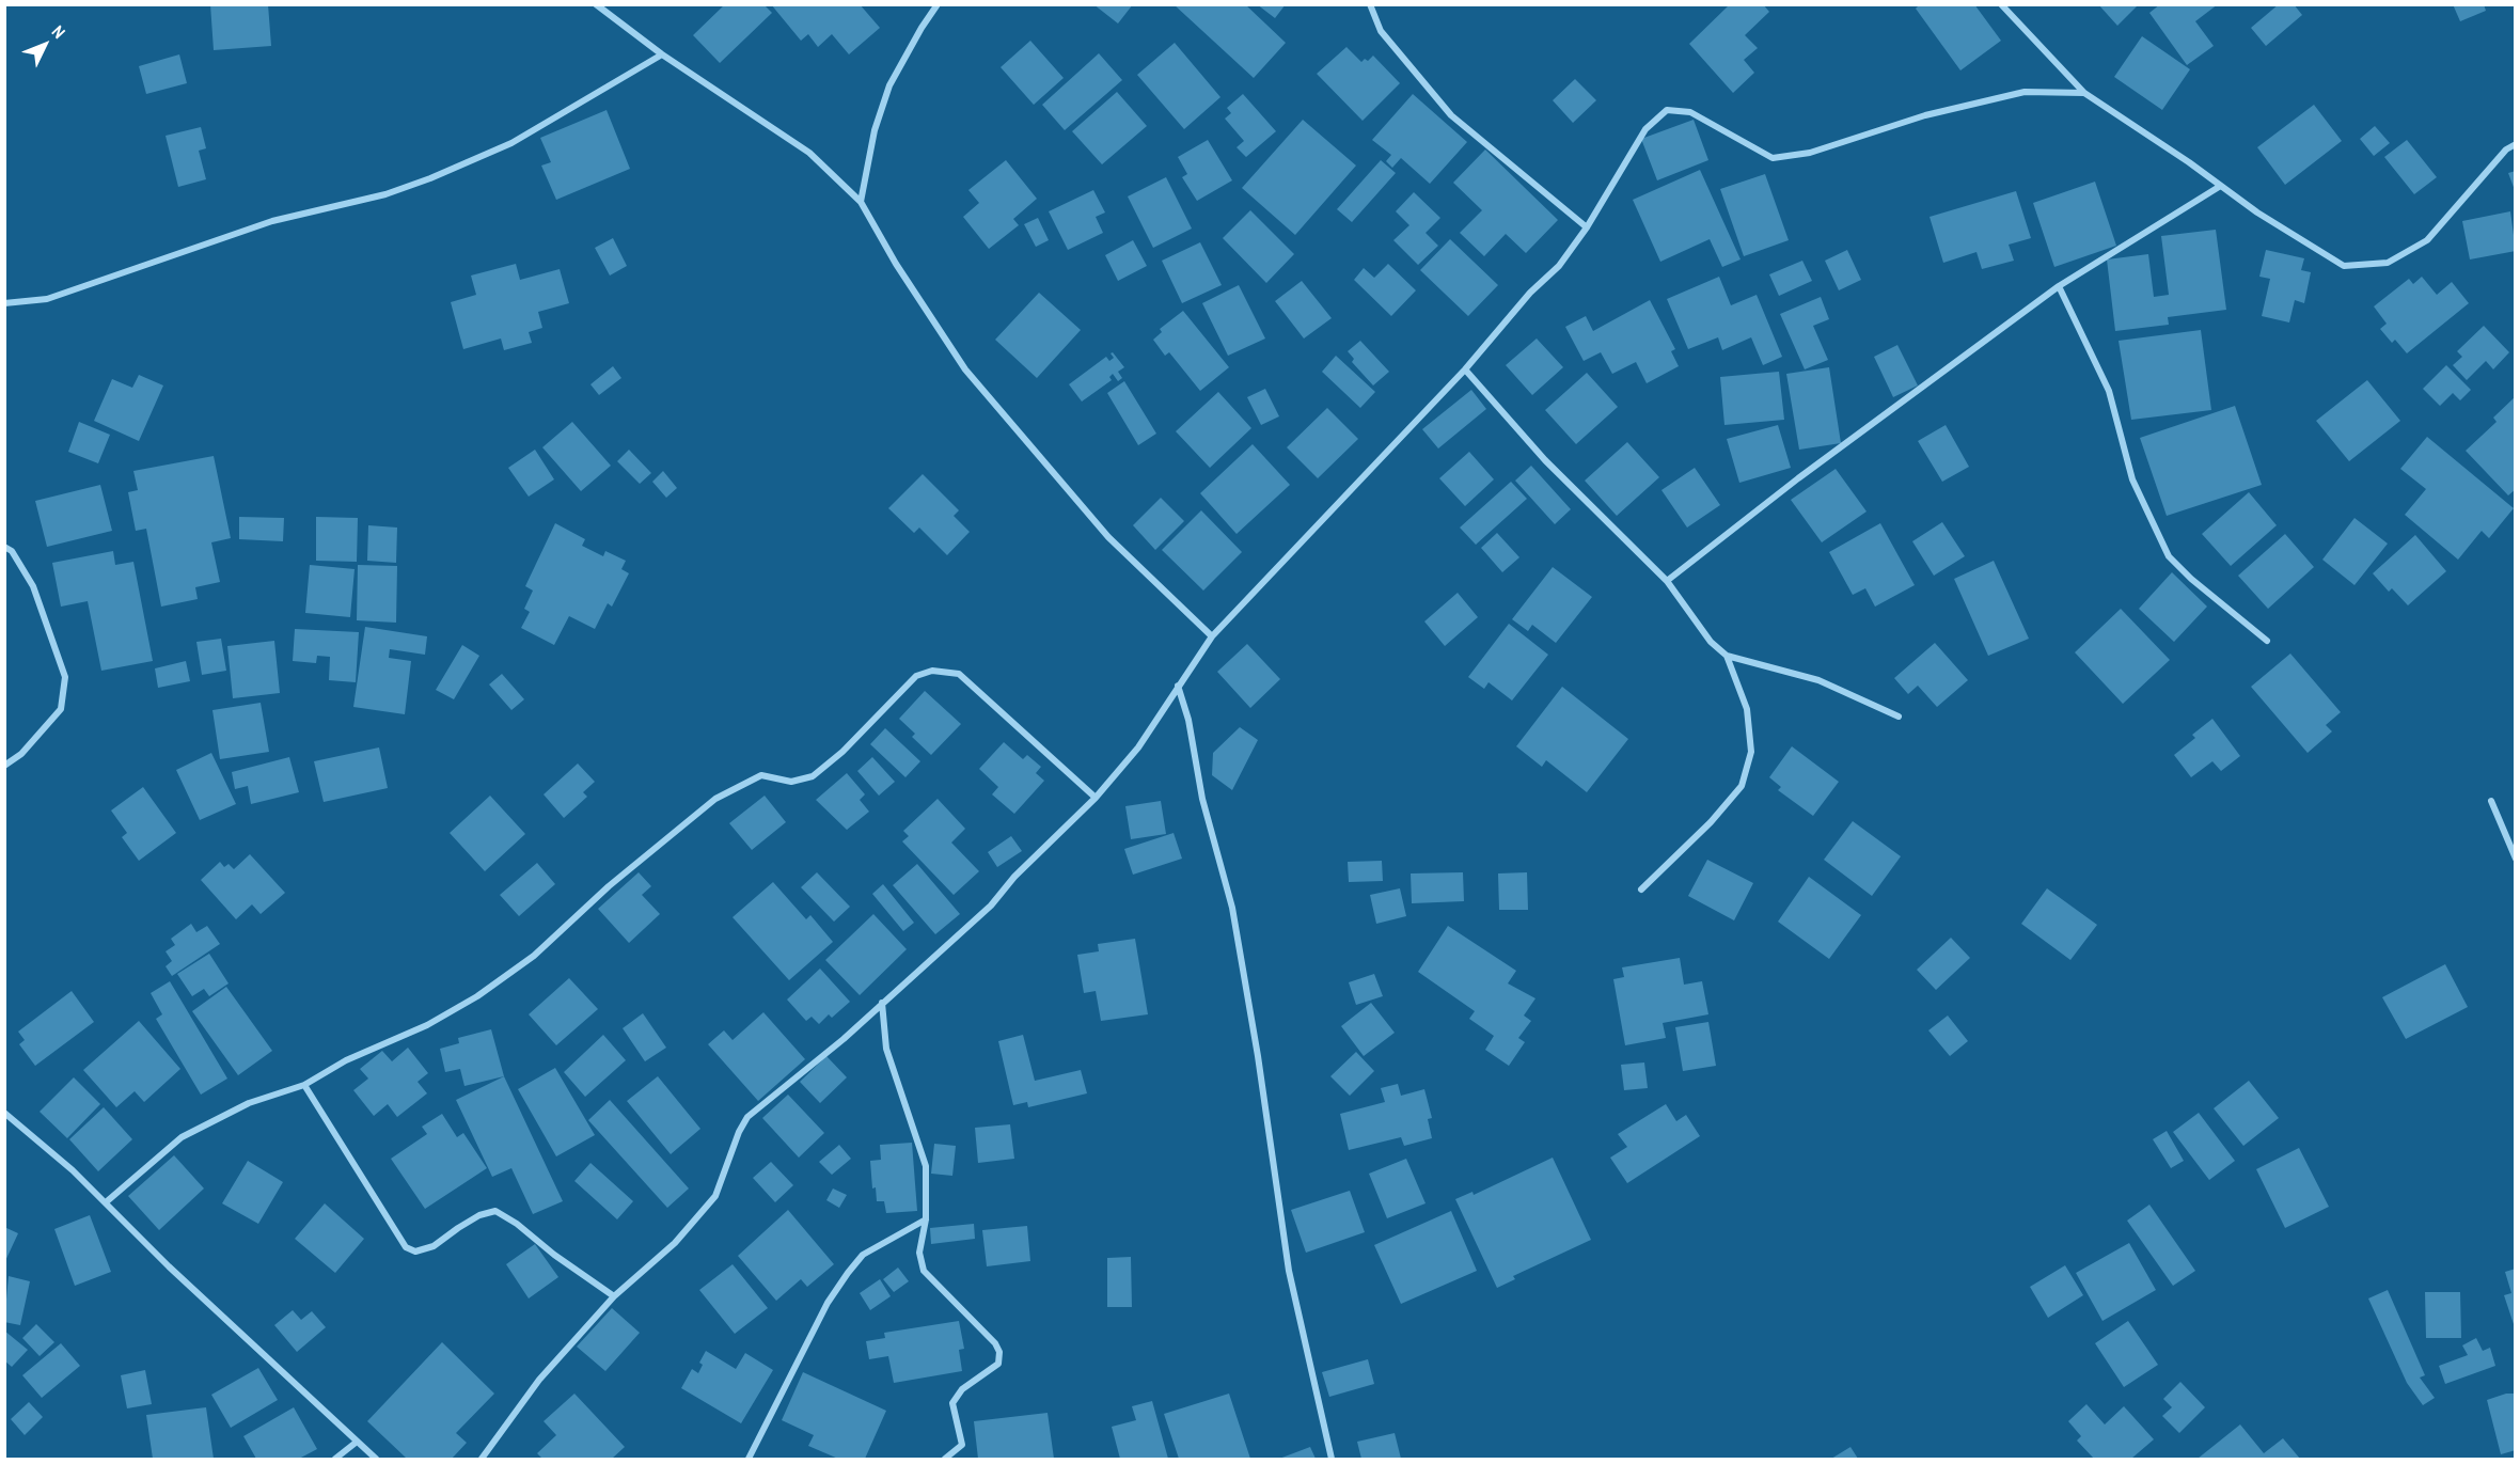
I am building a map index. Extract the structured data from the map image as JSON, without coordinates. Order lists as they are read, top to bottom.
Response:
{
  "north": "top right"
}
